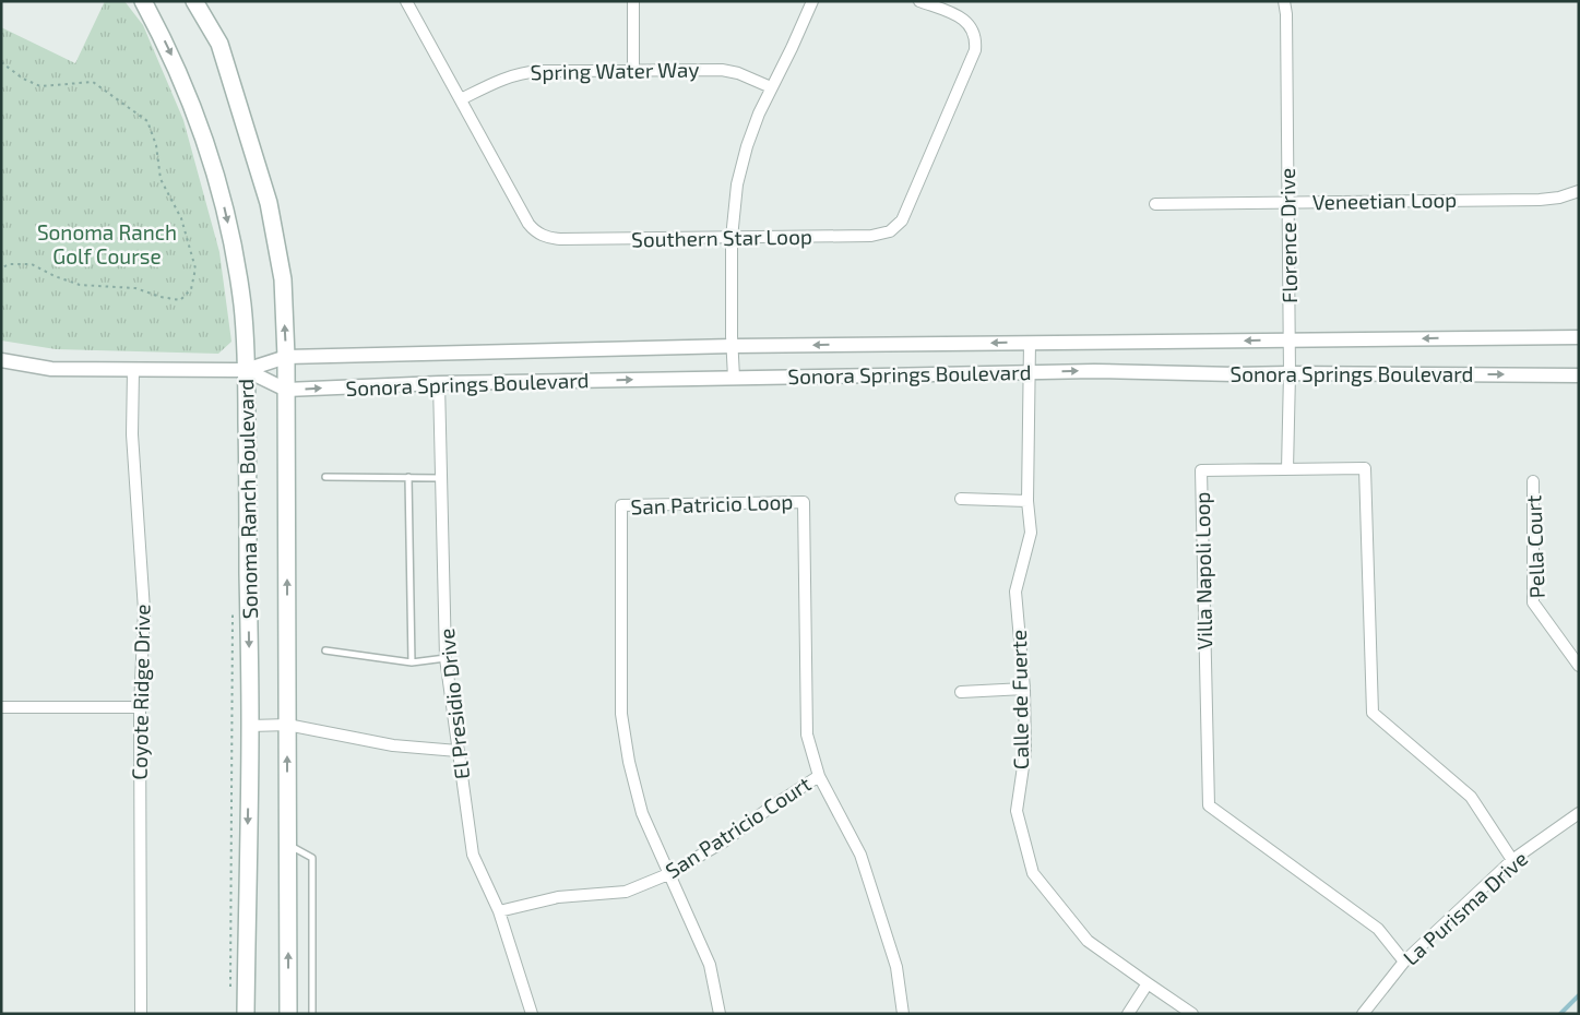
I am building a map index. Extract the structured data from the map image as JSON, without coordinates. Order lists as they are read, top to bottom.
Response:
{
  "streets": {
    "main road": ["Sonoma Ranch Boulevard"],
    "street": [
      "Spring Water Way",
      "Veneetian Loop",
      "Florence Drive",
      "Southern Star Loop",
      "Sonora Springs Boulevard",
      "San Patricio Loop",
      "Pella Court",
      "Villa Napoli Loop",
      "Coyote Ridge Drive",
      "Calle de Fuerte",
      "El Presidio Drive",
      "San Patricio Court",
      "La Purisma Drive"
    ]
  },
  "crossings": [
    ["Spring Water Way", "Southern Star Loop"],
    ["Veneetian Loop", "Florence Drive"],
    ["Florence Drive", "Sonora Springs Boulevard"],
    ["Florence Drive", "Villa Napoli Loop"],
    ["Sonora Springs Boulevard", "Sonoma Ranch Boulevard"],
    ["Sonora Springs Boulevard", "Coyote Ridge Drive"],
    ["Sonora Springs Boulevard", "Calle de Fuerte"],
    ["Sonora Springs Boulevard", "El Presidio Drive"],
    ["San Patricio Loop", "San Patricio Court"],
    ["Villa Napoli Loop", "La Purisma Drive"],
    ["El Presidio Drive", "San Patricio Court"]
  ],
  "parks": ["Sonoma Ranch Golf Course"]
}
